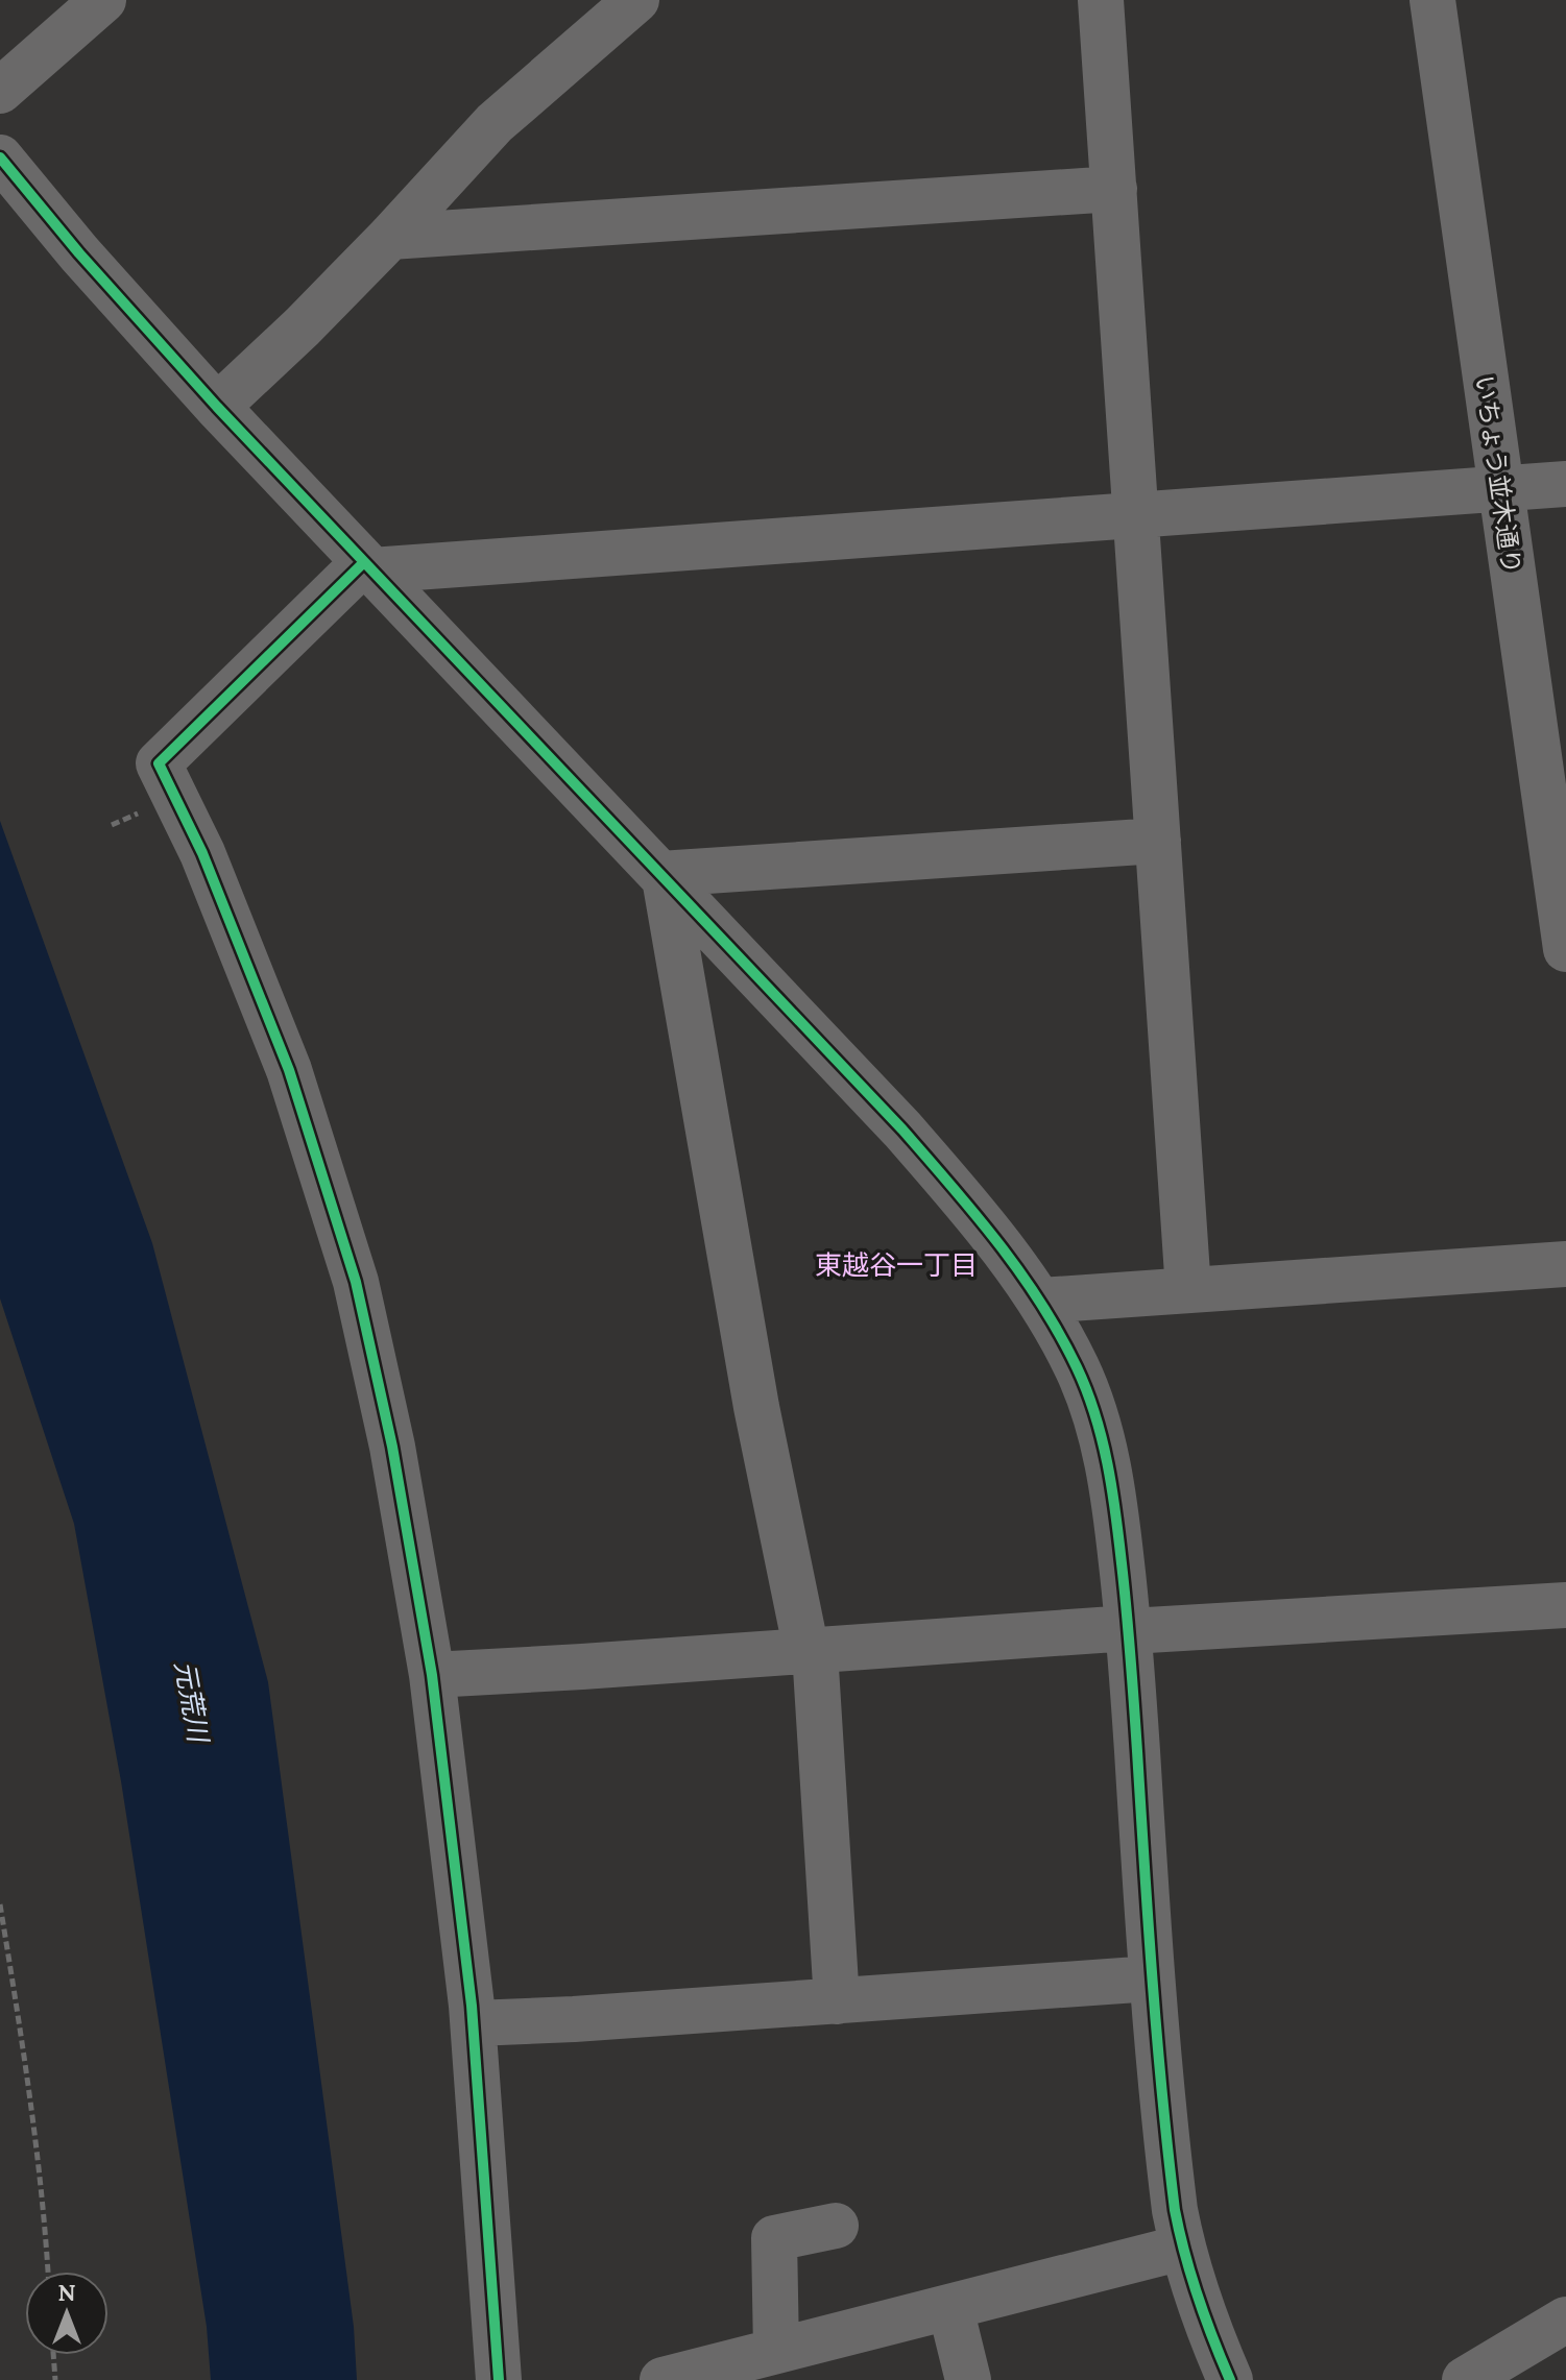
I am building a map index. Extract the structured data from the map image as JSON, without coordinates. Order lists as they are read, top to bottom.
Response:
{
  "streets": {
    "street": ["いちょう並木通り"]
  },
  "districts": ["東越谷一丁目"],
  "water": ["元荒川"],
  "north": "top"
}
